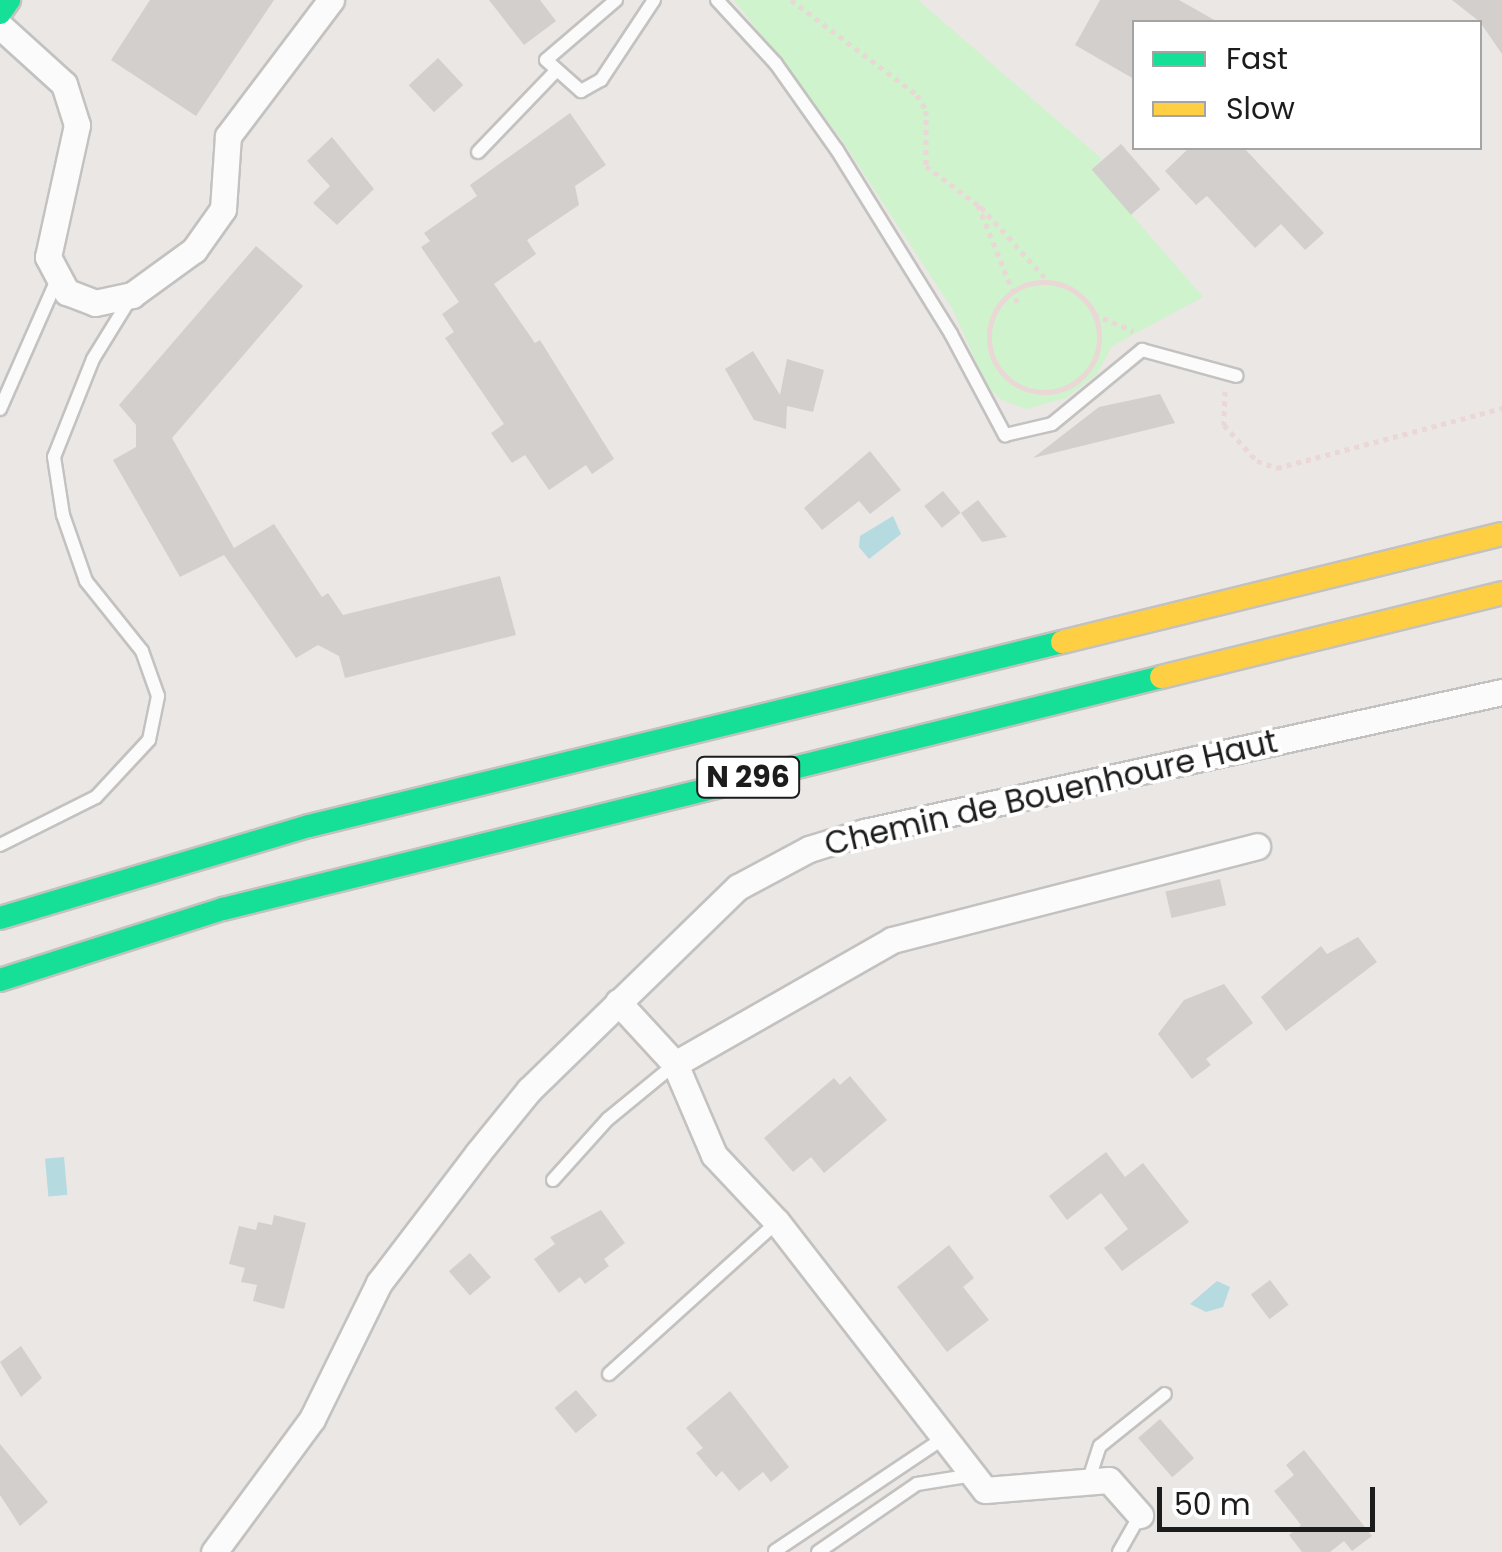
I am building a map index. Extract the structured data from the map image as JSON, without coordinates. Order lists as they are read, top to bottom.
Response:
{
  "streets": {
    "main road": ["N 296"],
    "street": ["Chemin de Bouenhoure Haut"]
  },
  "legend": ["Fast", "Slow"],
  "scale_bar": "50 m"
}
